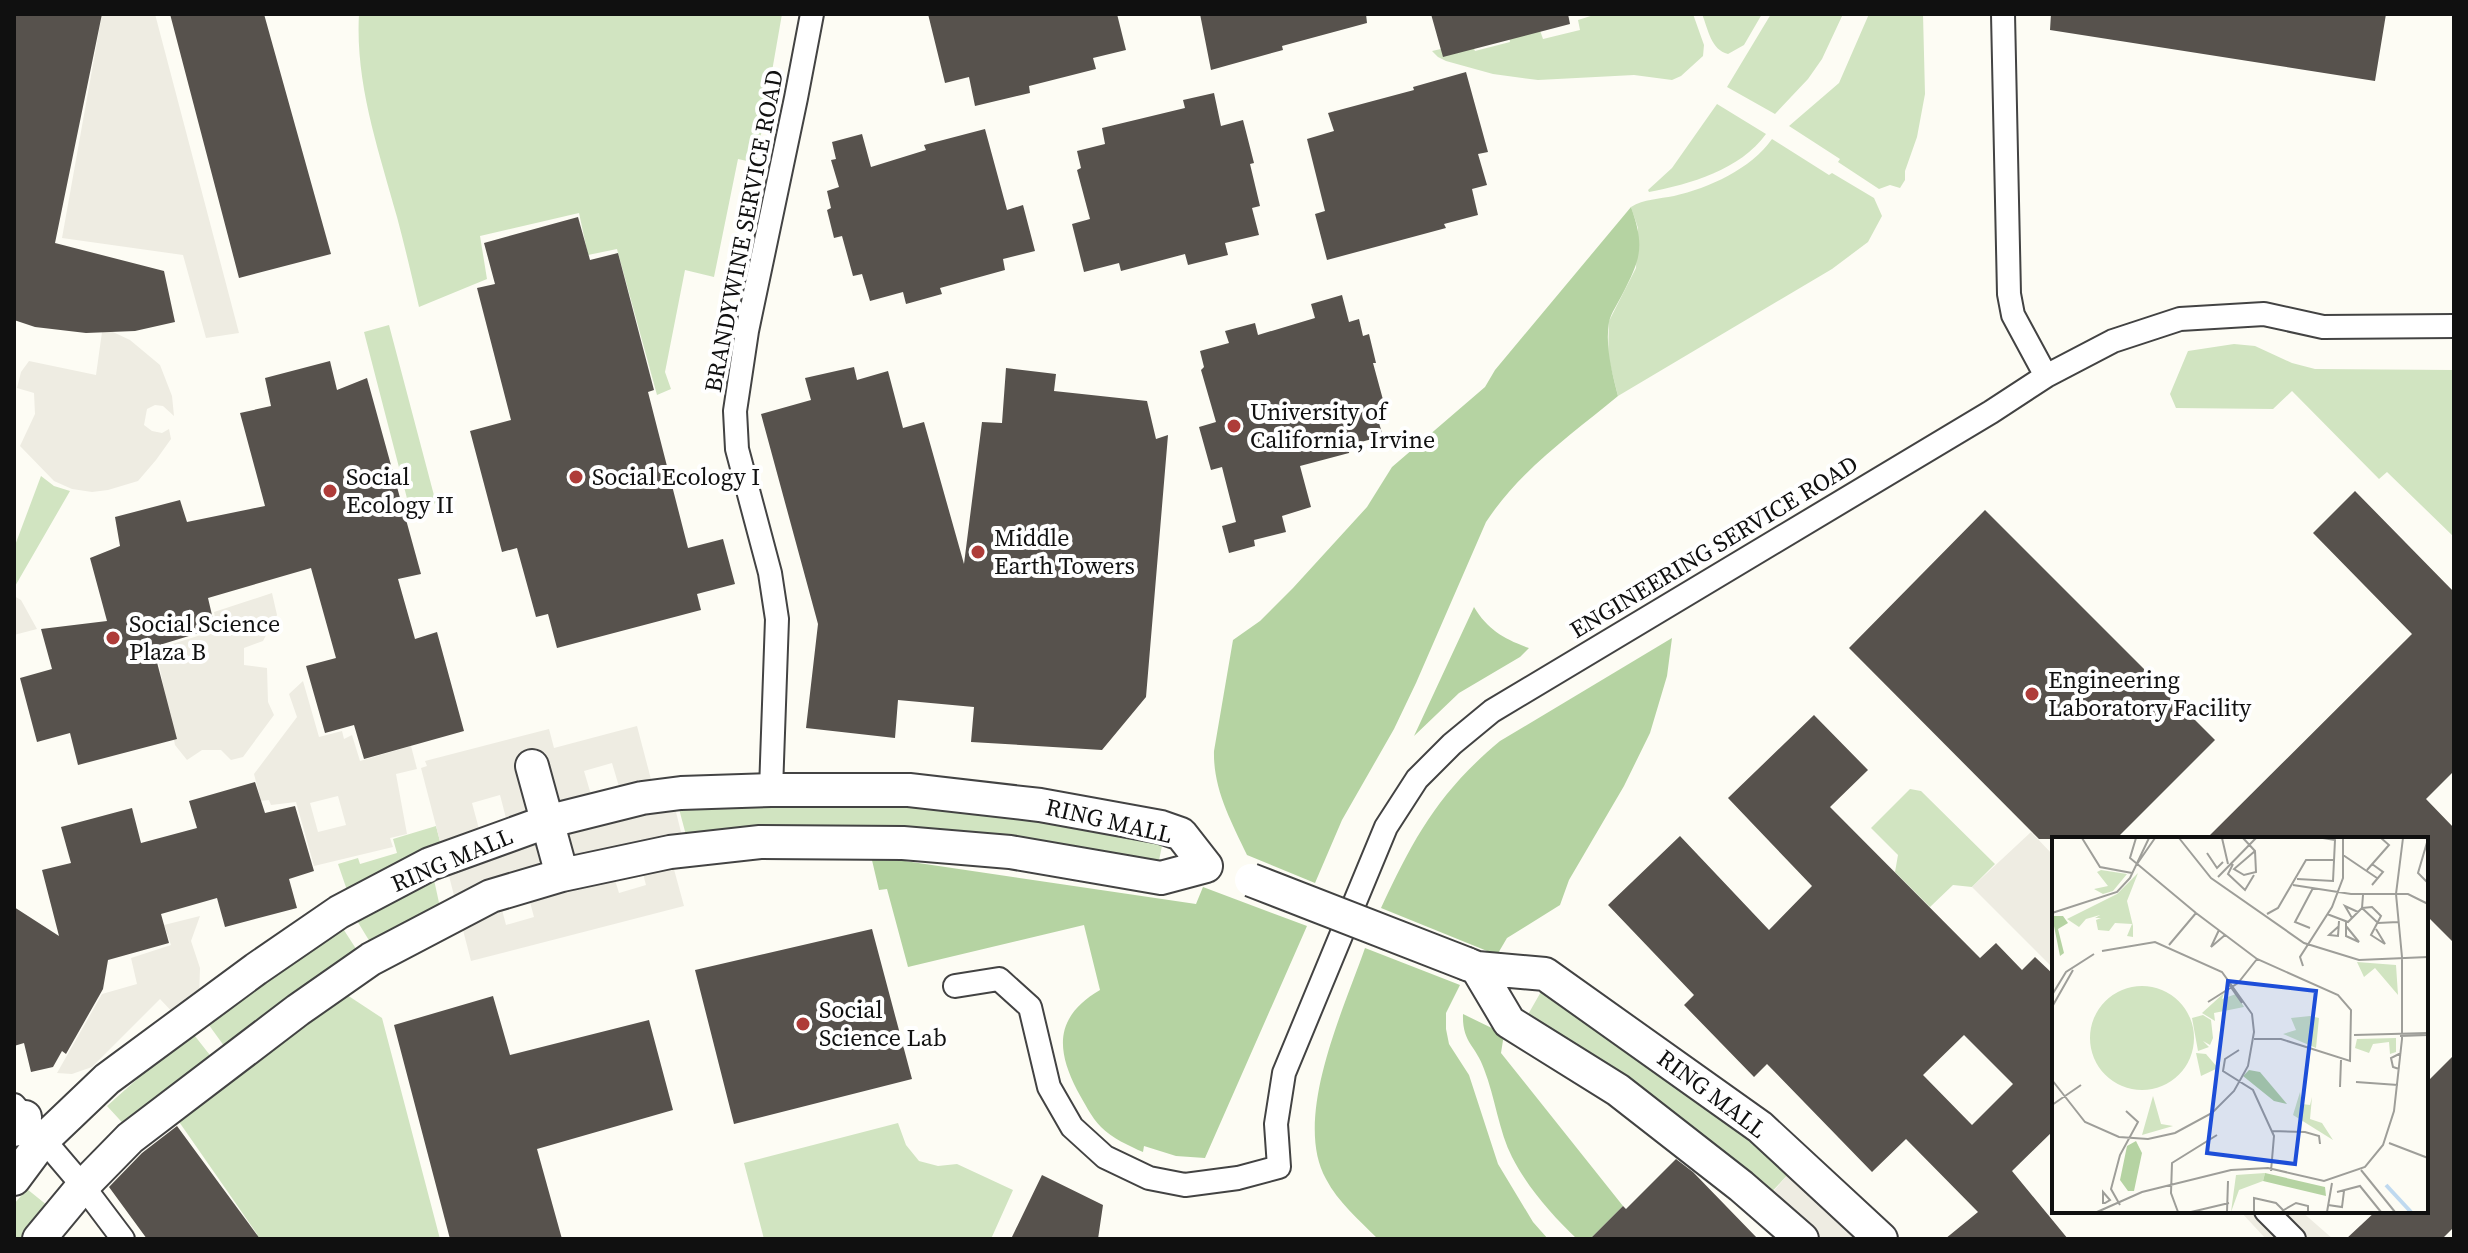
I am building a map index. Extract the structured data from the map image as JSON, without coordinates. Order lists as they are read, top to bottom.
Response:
{
  "streets": {
    "street": ["RING MALL"],
    "lane": ["BRANDYWINE SERVICE ROAD", "ENGINEERING SERVICE ROAD"]
  },
  "crossings": [
    ["BRANDYWINE SERVICE ROAD", "RING MALL"]
  ],
  "places": [
    "University of California, Irvine",
    "Social Ecology I",
    "Social Ecology II",
    "Middle Earth Towers",
    "Social Science Plaza B",
    "Engineering Laboratory Facility",
    "Social Science Lab"
  ]
}
